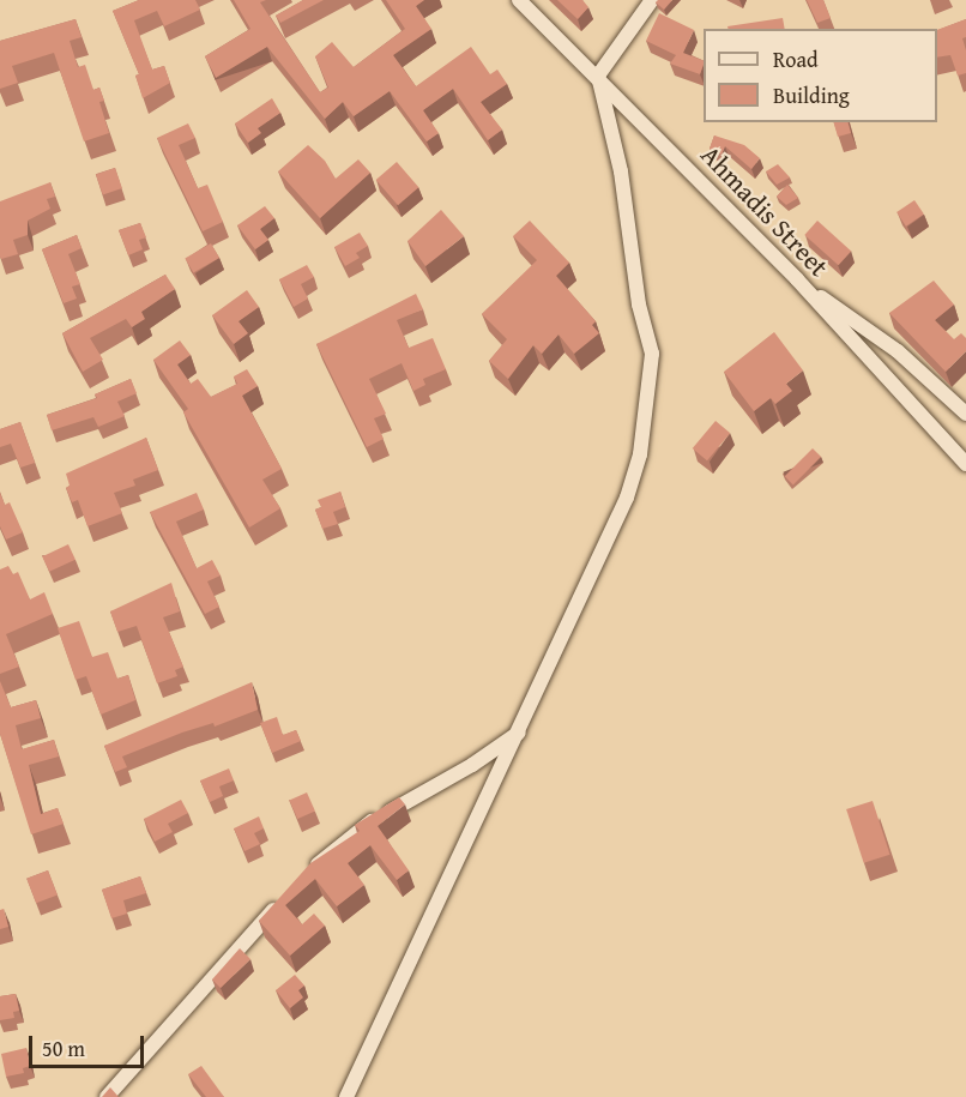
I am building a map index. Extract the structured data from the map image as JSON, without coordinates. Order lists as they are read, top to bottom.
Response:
{
  "streets": {
    "street": ["Ahmadis Street"]
  },
  "legend": ["Road", "Building"],
  "scale_bar": "50 m"
}
